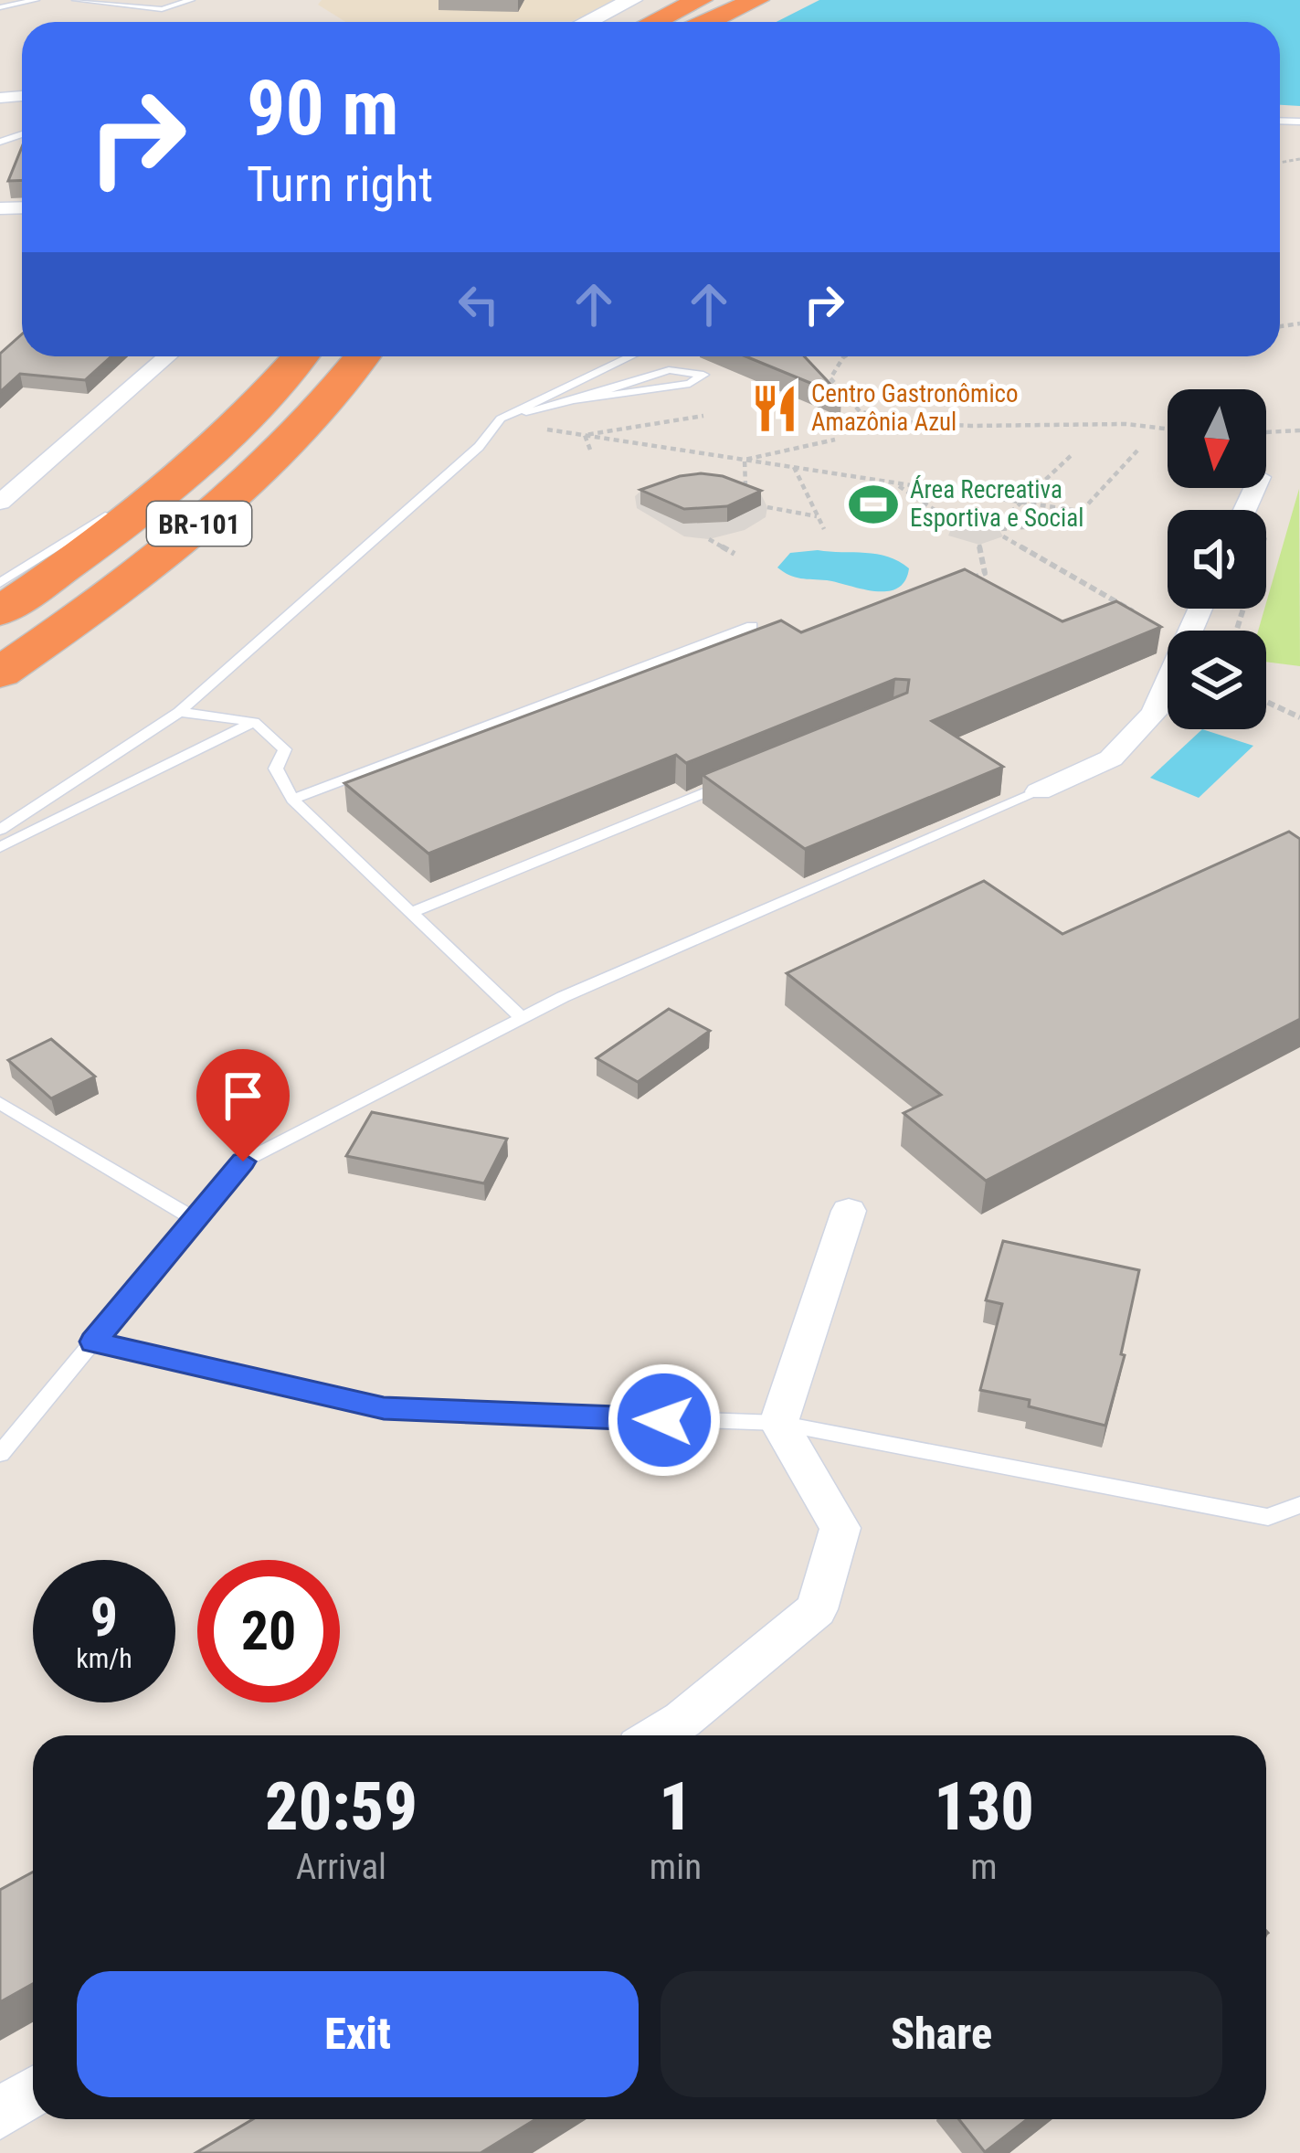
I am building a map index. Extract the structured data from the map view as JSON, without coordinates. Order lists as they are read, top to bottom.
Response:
{
  "streets": {
    "highway": ["BR-101"]
  },
  "places": {
    "restaurant": ["Centro Gastronômico Amazônia Azul"],
    "sports": ["Área Recreativa Esportiva e Social"]
  },
  "north": "bottom",
  "page": {
    "turn": ["90 m", "Turn right"],
    "speed": "9 km/h",
    "limit": "20",
    "eta": [
      "20:59",
      "Arrival",
      "1",
      "min",
      "130",
      "m"
    ],
    "buttons": ["Exit", "Share"]
  }
}
